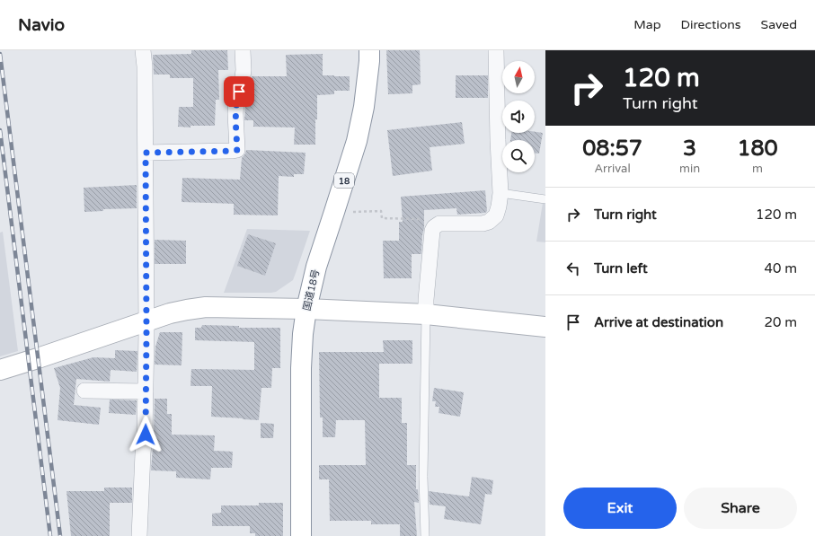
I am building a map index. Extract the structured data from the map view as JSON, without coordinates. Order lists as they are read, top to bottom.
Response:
{
  "streets": {
    "main road": ["18", "国道18号"]
  },
  "north": "top",
  "page": {
    "header": "Navio",
    "nav": ["Map", "Directions", "Saved"],
    "turn": ["120 m", "Turn right"],
    "eta": [
      "08:57",
      "Arrival",
      "3",
      "min",
      "180",
      "m"
    ],
    "list": [
      {
        "name": "Turn right",
        "value": "120 m"
      },
      {
        "name": "Turn left",
        "value": "40 m"
      },
      {
        "name": "Arrive at destination",
        "value": "20 m"
      }
    ],
    "buttons": ["Exit", "Share"]
  }
}
